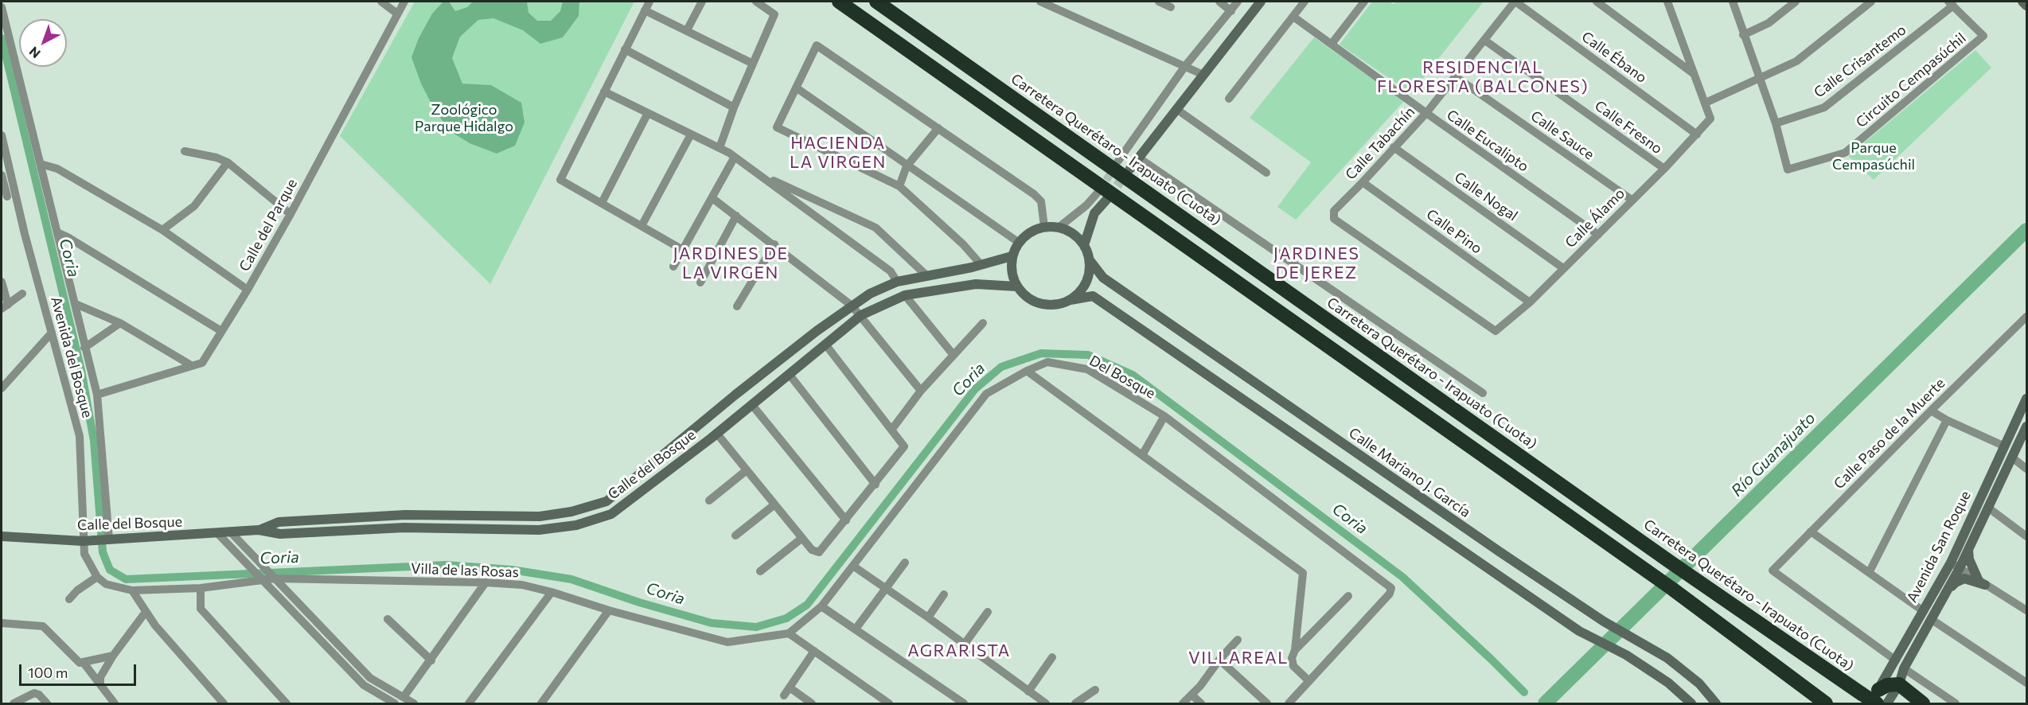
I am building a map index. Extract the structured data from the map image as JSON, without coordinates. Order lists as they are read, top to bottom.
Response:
{
  "streets": {
    "highway": ["Carretera Querétaro - Irapuato (Cuota)"],
    "street": [
      "Calle Ébano",
      "Calle Crisantemo",
      "Circuito Cempasúchil",
      "Calle Fresno",
      "Calle Sauce",
      "Calle Eucalipto",
      "Calle Tabachín",
      "Calle Nogal",
      "Calle Álamo",
      "Calle del Parque",
      "Calle Pino",
      "Avenida del Bosque",
      "Del Bosque",
      "Calle Paso de la Muerte",
      "Calle del Bosque",
      "Calle Mariano J. García",
      "Avenida San Roque",
      "Villa de las Rosas"
    ]
  },
  "crossings": [
    ["Calle Ébano", "Calle Tabachín"],
    ["Calle Ébano", "Calle Álamo"],
    ["Calle Crisantemo", "Circuito Cempasúchil"],
    ["Calle Fresno", "Calle Tabachín"],
    ["Calle Fresno", "Calle Álamo"],
    ["Calle Sauce", "Calle Tabachín"],
    ["Calle Sauce", "Calle Álamo"],
    ["Calle Eucalipto", "Calle Tabachín"],
    ["Calle Eucalipto", "Calle Álamo"],
    ["Calle Tabachín", "Calle Nogal"],
    ["Calle Tabachín", "Calle Álamo"],
    ["Calle Tabachín", "Calle Pino"],
    ["Carretera Querétaro - Irapuato (Cuota)", "Avenida San Roque"],
    ["Calle Nogal", "Calle Álamo"],
    ["Calle Álamo", "Calle Pino"],
    ["Avenida del Bosque", "Calle del Bosque"],
    ["Avenida del Bosque", "Villa de las Rosas"],
    ["Del Bosque", "Villa de las Rosas"],
    ["Calle Paso de la Muerte", "Avenida San Roque"],
    ["Calle del Bosque", "Calle Mariano J. García"]
  ],
  "districts": [
    "RESIDENCIAL FLORESTA (BALCONES)",
    "HACIENDA LA VIRGEN",
    "JARDINES DE LA VIRGEN",
    "JARDINES DE JEREZ",
    "AGRARISTA",
    "VILLAREAL"
  ],
  "water": ["Coria", "Río Guanajuato"],
  "parks": ["Zoológico Parque Hidalgo", "Parque Cempasúchil"],
  "scale_bar": "100 m",
  "north": "bottom left"
}
